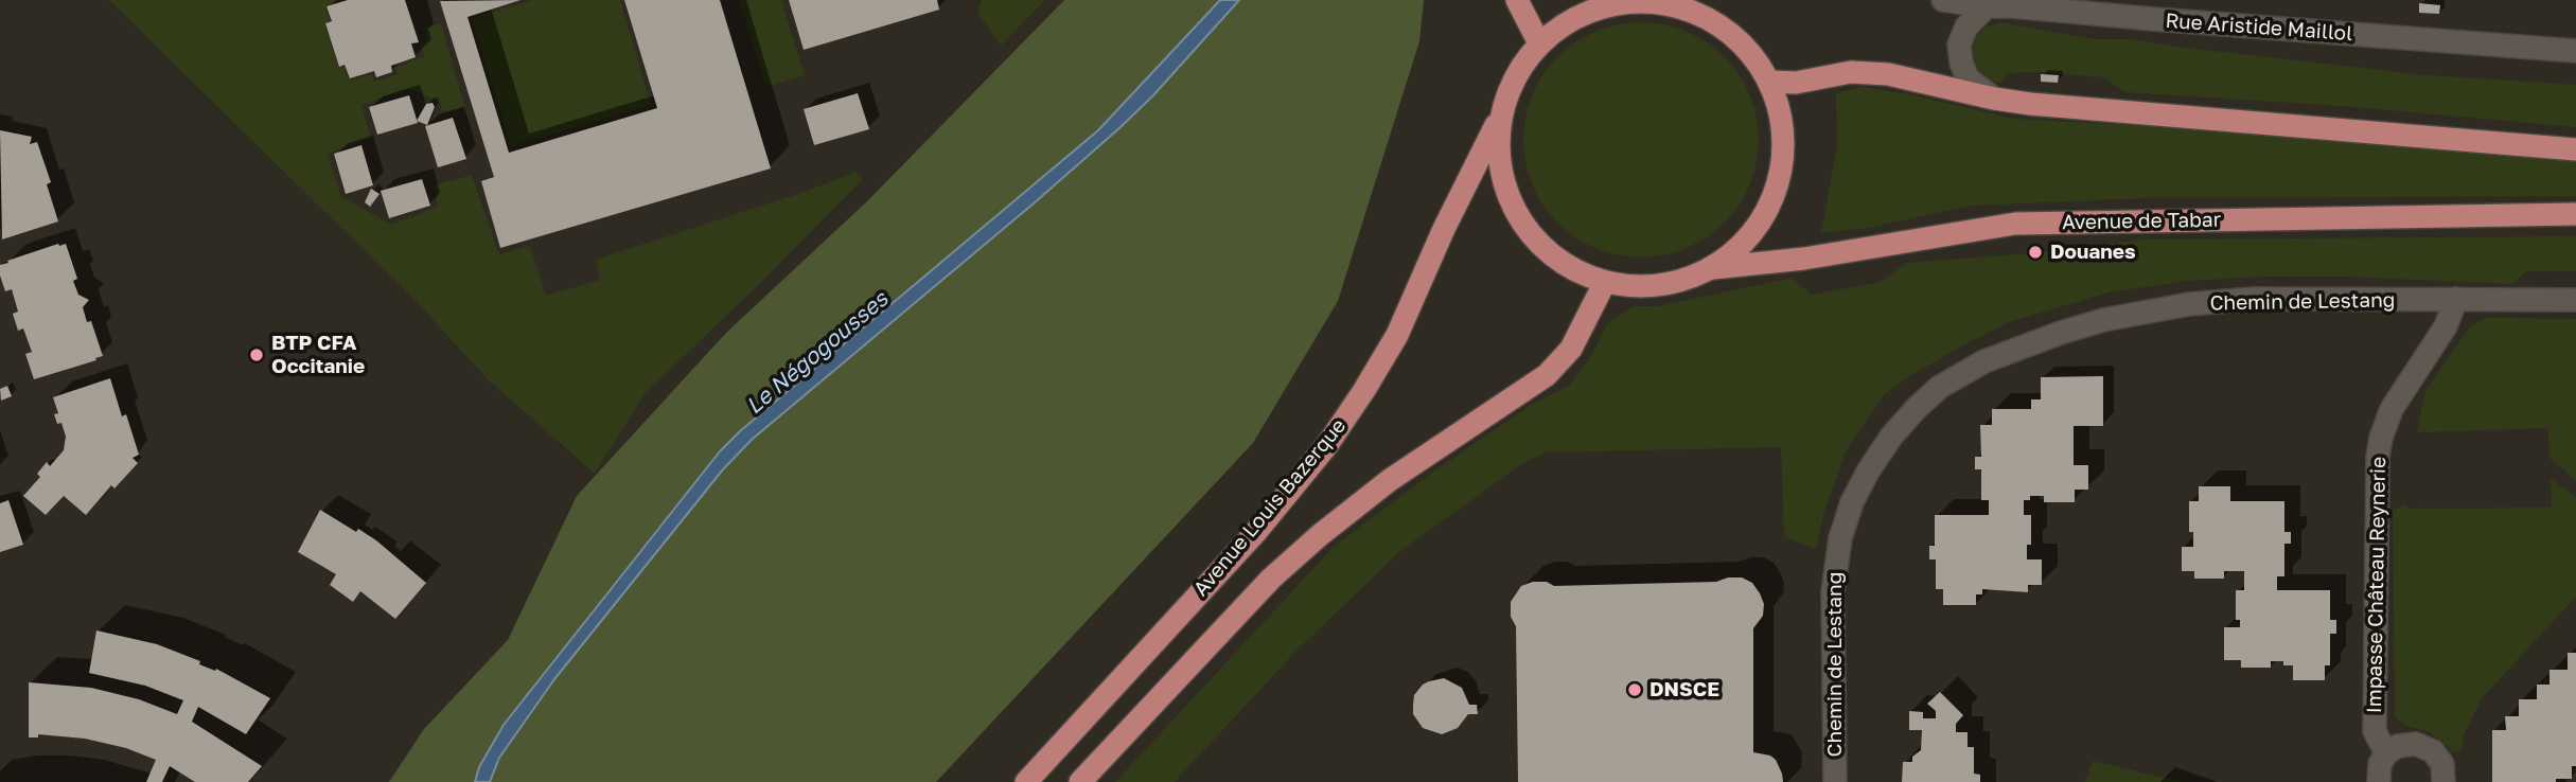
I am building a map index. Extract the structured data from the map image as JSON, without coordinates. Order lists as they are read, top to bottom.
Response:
{
  "streets": {
    "main road": ["Avenue de Tabar", "Avenue Louis Bazerque"],
    "street": ["Rue Aristide Maillol", "Chemin de Lestang", "Impasse Château Reynerie"]
  },
  "crossings": [
    ["Chemin de Lestang", "Impasse Château Reynerie"]
  ],
  "water": ["Le Négogousses"],
  "places": ["Douanes", "BTP CFA Occitanie", "DNSCE"]
}
